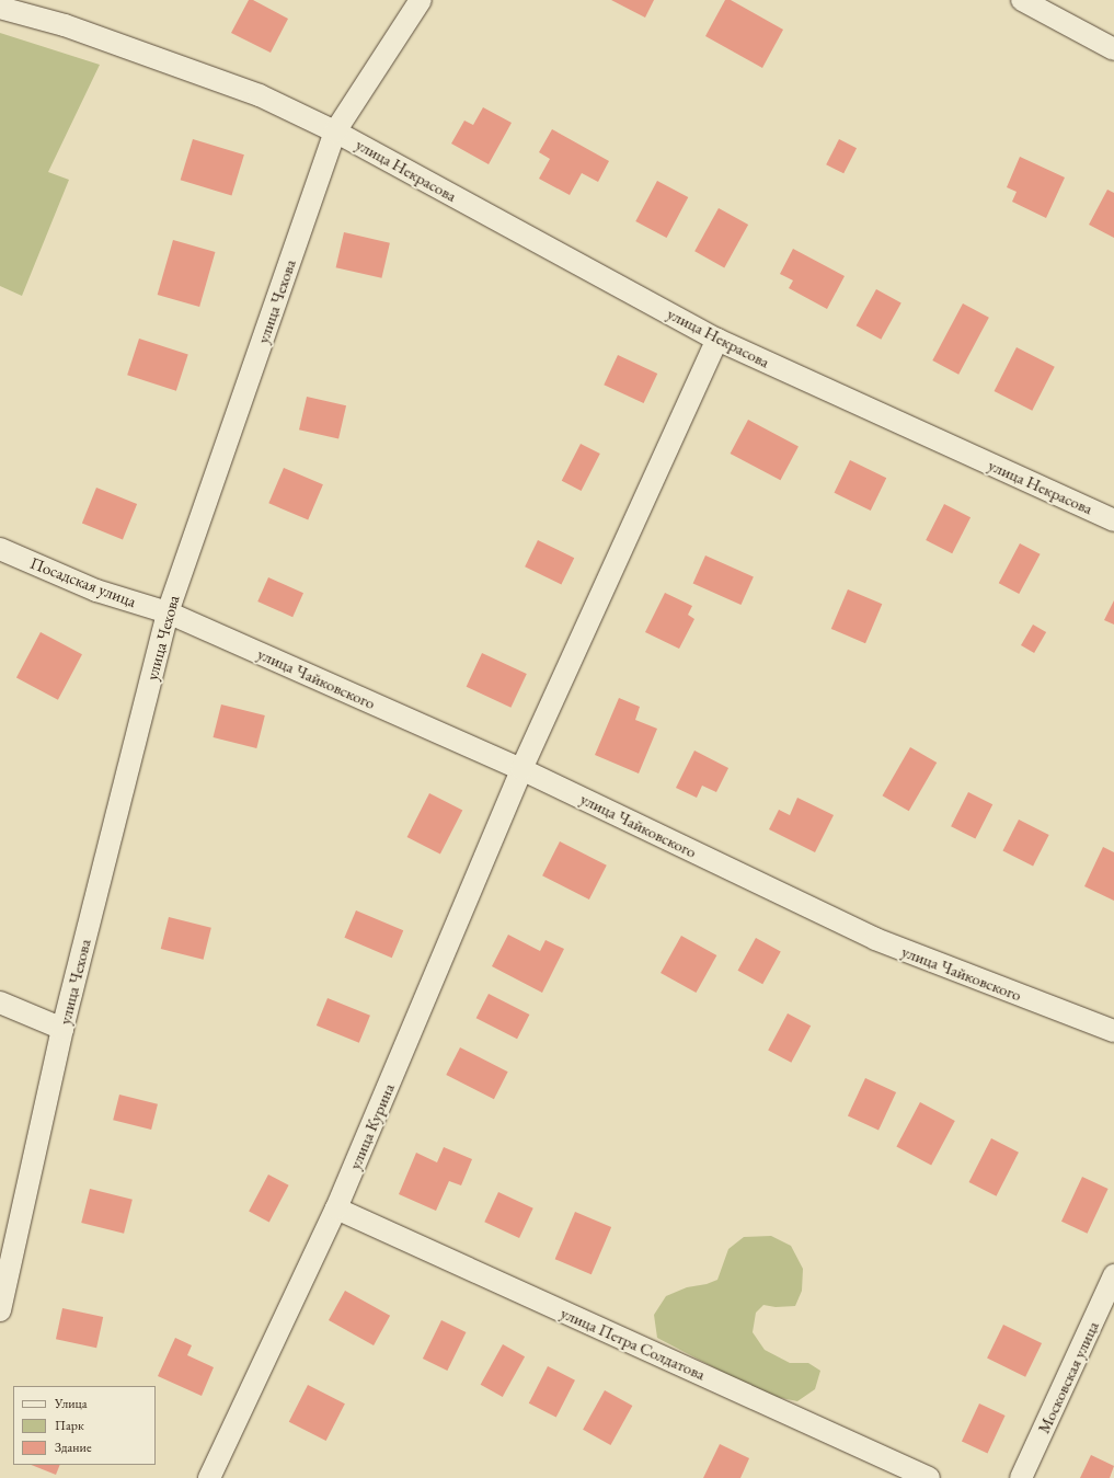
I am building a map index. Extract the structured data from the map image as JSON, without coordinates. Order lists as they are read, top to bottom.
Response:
{
  "streets": {
    "street": [
      "улица Некрасова",
      "улица Чехова",
      "Посадская улица",
      "улица Чайковского",
      "улица Курина",
      "улица Петра Солдатова",
      "Московская улица"
    ]
  },
  "crossings": [
    ["улица Некрасова", "улица Чехова"],
    ["улица Некрасова", "улица Курина"],
    ["улица Чехова", "Посадская улица"],
    ["улица Чехова", "улица Чайковского"],
    ["Посадская улица", "улица Чайковского"],
    ["улица Чайковского", "улица Курина"],
    ["улица Курина", "улица Петра Солдатова"]
  ],
  "legend": ["Улица", "Парк", "Здание"]
}
